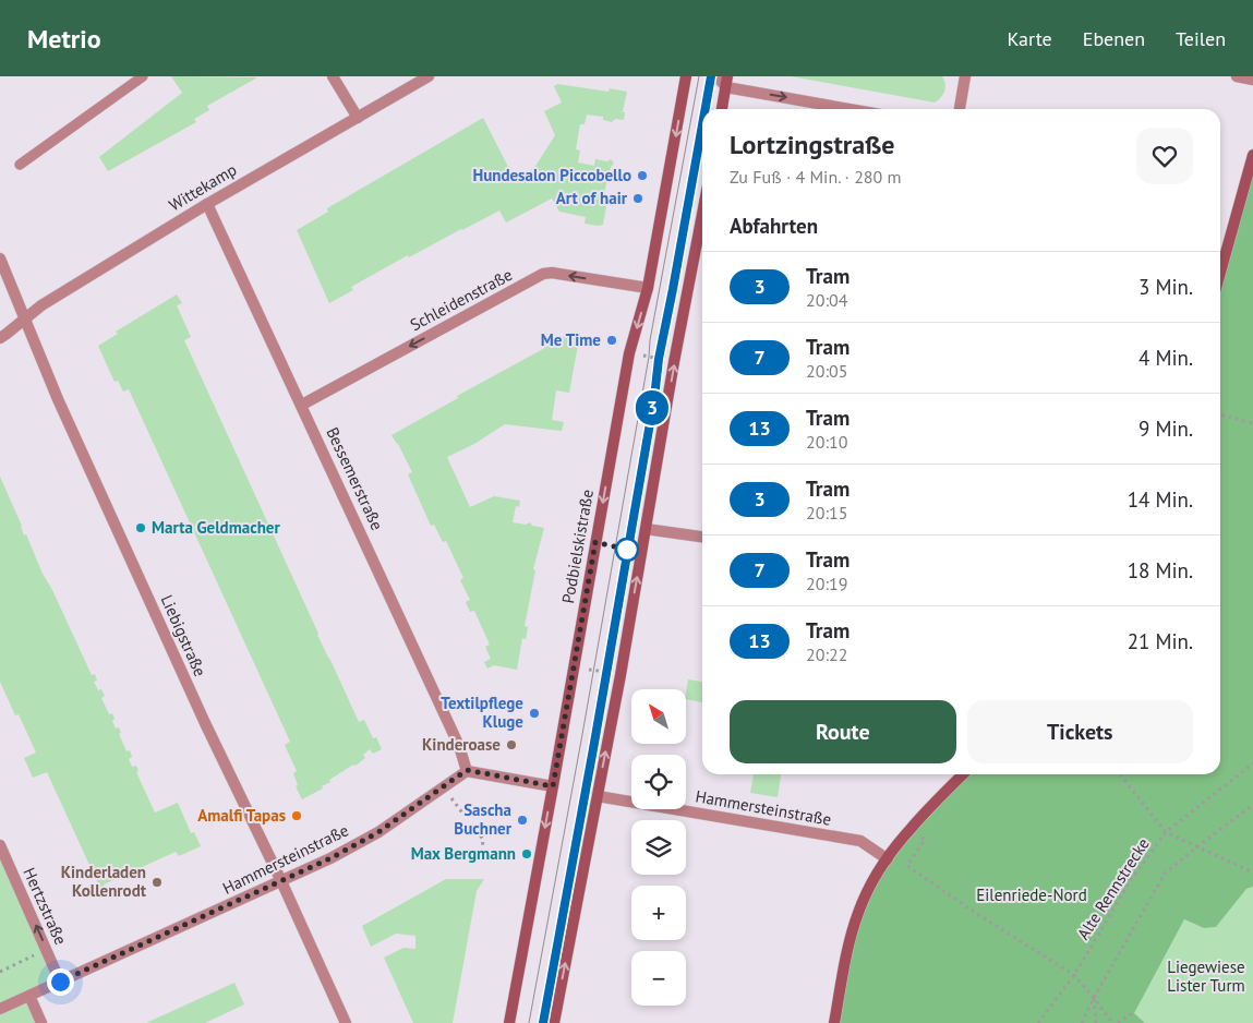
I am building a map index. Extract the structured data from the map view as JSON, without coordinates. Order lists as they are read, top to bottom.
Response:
{
  "streets": {
    "main road": ["Podbielskistraße"],
    "street": [
      "Wittekamp",
      "Schleidenstraße",
      "Bessemerstraße",
      "Liebigstraße",
      "Hammersteinstraße",
      "Hertzstraße"
    ],
    "path": ["Alte Rennstrecke"]
  },
  "crossings": [
    ["Wittekamp", "Bessemerstraße"],
    ["Wittekamp", "Liebigstraße"],
    ["Schleidenstraße", "Bessemerstraße"],
    ["Schleidenstraße", "Podbielskistraße"],
    ["Bessemerstraße", "Hammersteinstraße"],
    ["Liebigstraße", "Hammersteinstraße"],
    ["Hammersteinstraße", "Hertzstraße"]
  ],
  "one_way": ["Schleidenstraße", "Hertzstraße"],
  "parks": ["Eilenriede-Nord", "Liegewiese Lister Turm"],
  "places": [
    "Hundesalon Piccobello",
    "Art of hair",
    "Me Time",
    "Marta Geldmacher",
    "Textilpflege Kluge",
    "Kinderoase",
    "Amalfi Tapas",
    "Sascha Buchner",
    "Max Bergmann",
    "Kinderladen Kollenrodt"
  ],
  "lines": ["tram line 3"],
  "north": "top left",
  "page": {
    "header": "Metrio",
    "nav": ["Karte", "Ebenen", "Teilen"],
    "on_map": "3",
    "heading": [
      ["Lortzingstraße", "Zu Fuß · 4 Min. · 280 m"],
      "Abfahrten"
    ],
    "list": [
      {
        "mark": "3",
        "name": "Tram",
        "note": "20:04",
        "value": "3 Min."
      },
      {
        "mark": "7",
        "name": "Tram",
        "note": "20:05",
        "value": "4 Min."
      },
      {
        "mark": "13",
        "name": "Tram",
        "note": "20:10",
        "value": "9 Min."
      },
      {
        "mark": "3",
        "name": "Tram",
        "note": "20:15",
        "value": "14 Min."
      },
      {
        "mark": "7",
        "name": "Tram",
        "note": "20:19",
        "value": "18 Min."
      },
      {
        "mark": "13",
        "name": "Tram",
        "note": "20:22",
        "value": "21 Min."
      }
    ],
    "map_buttons": ["+", "−"],
    "buttons": ["Route", "Tickets"]
  }
}
